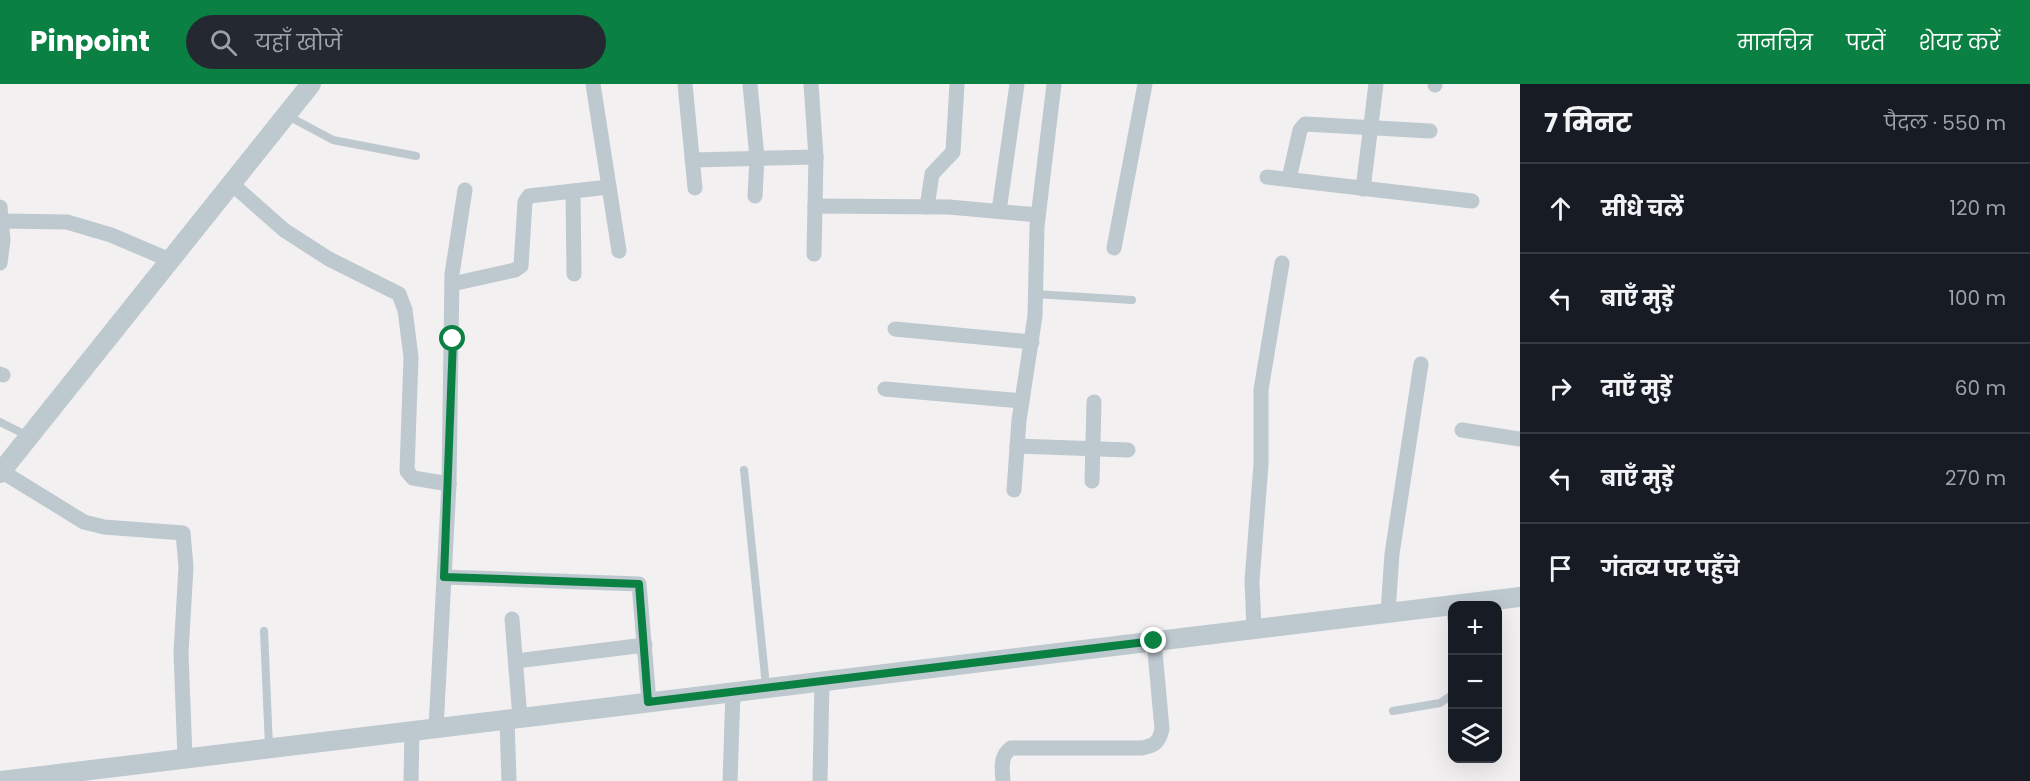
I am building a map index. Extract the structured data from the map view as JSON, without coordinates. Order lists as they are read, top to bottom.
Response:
{
  "page": {
    "header": "Pinpoint",
    "search": "यहाँ खोजें",
    "nav": ["मानचित्र", "परतें", "शेयर करें"],
    "heading": ["7 मिनट", "पैदल · 550 m"],
    "list": [
      ["सीधे चलें", "120 m"],
      ["बाएँ मुड़ें", "100 m"],
      ["दाएँ मुड़ें", "60 m"],
      ["बाएँ मुड़ें", "270 m"],
      "गंतव्य पर पहुँचे"
    ],
    "map_buttons": ["+", "−"]
  }
}
